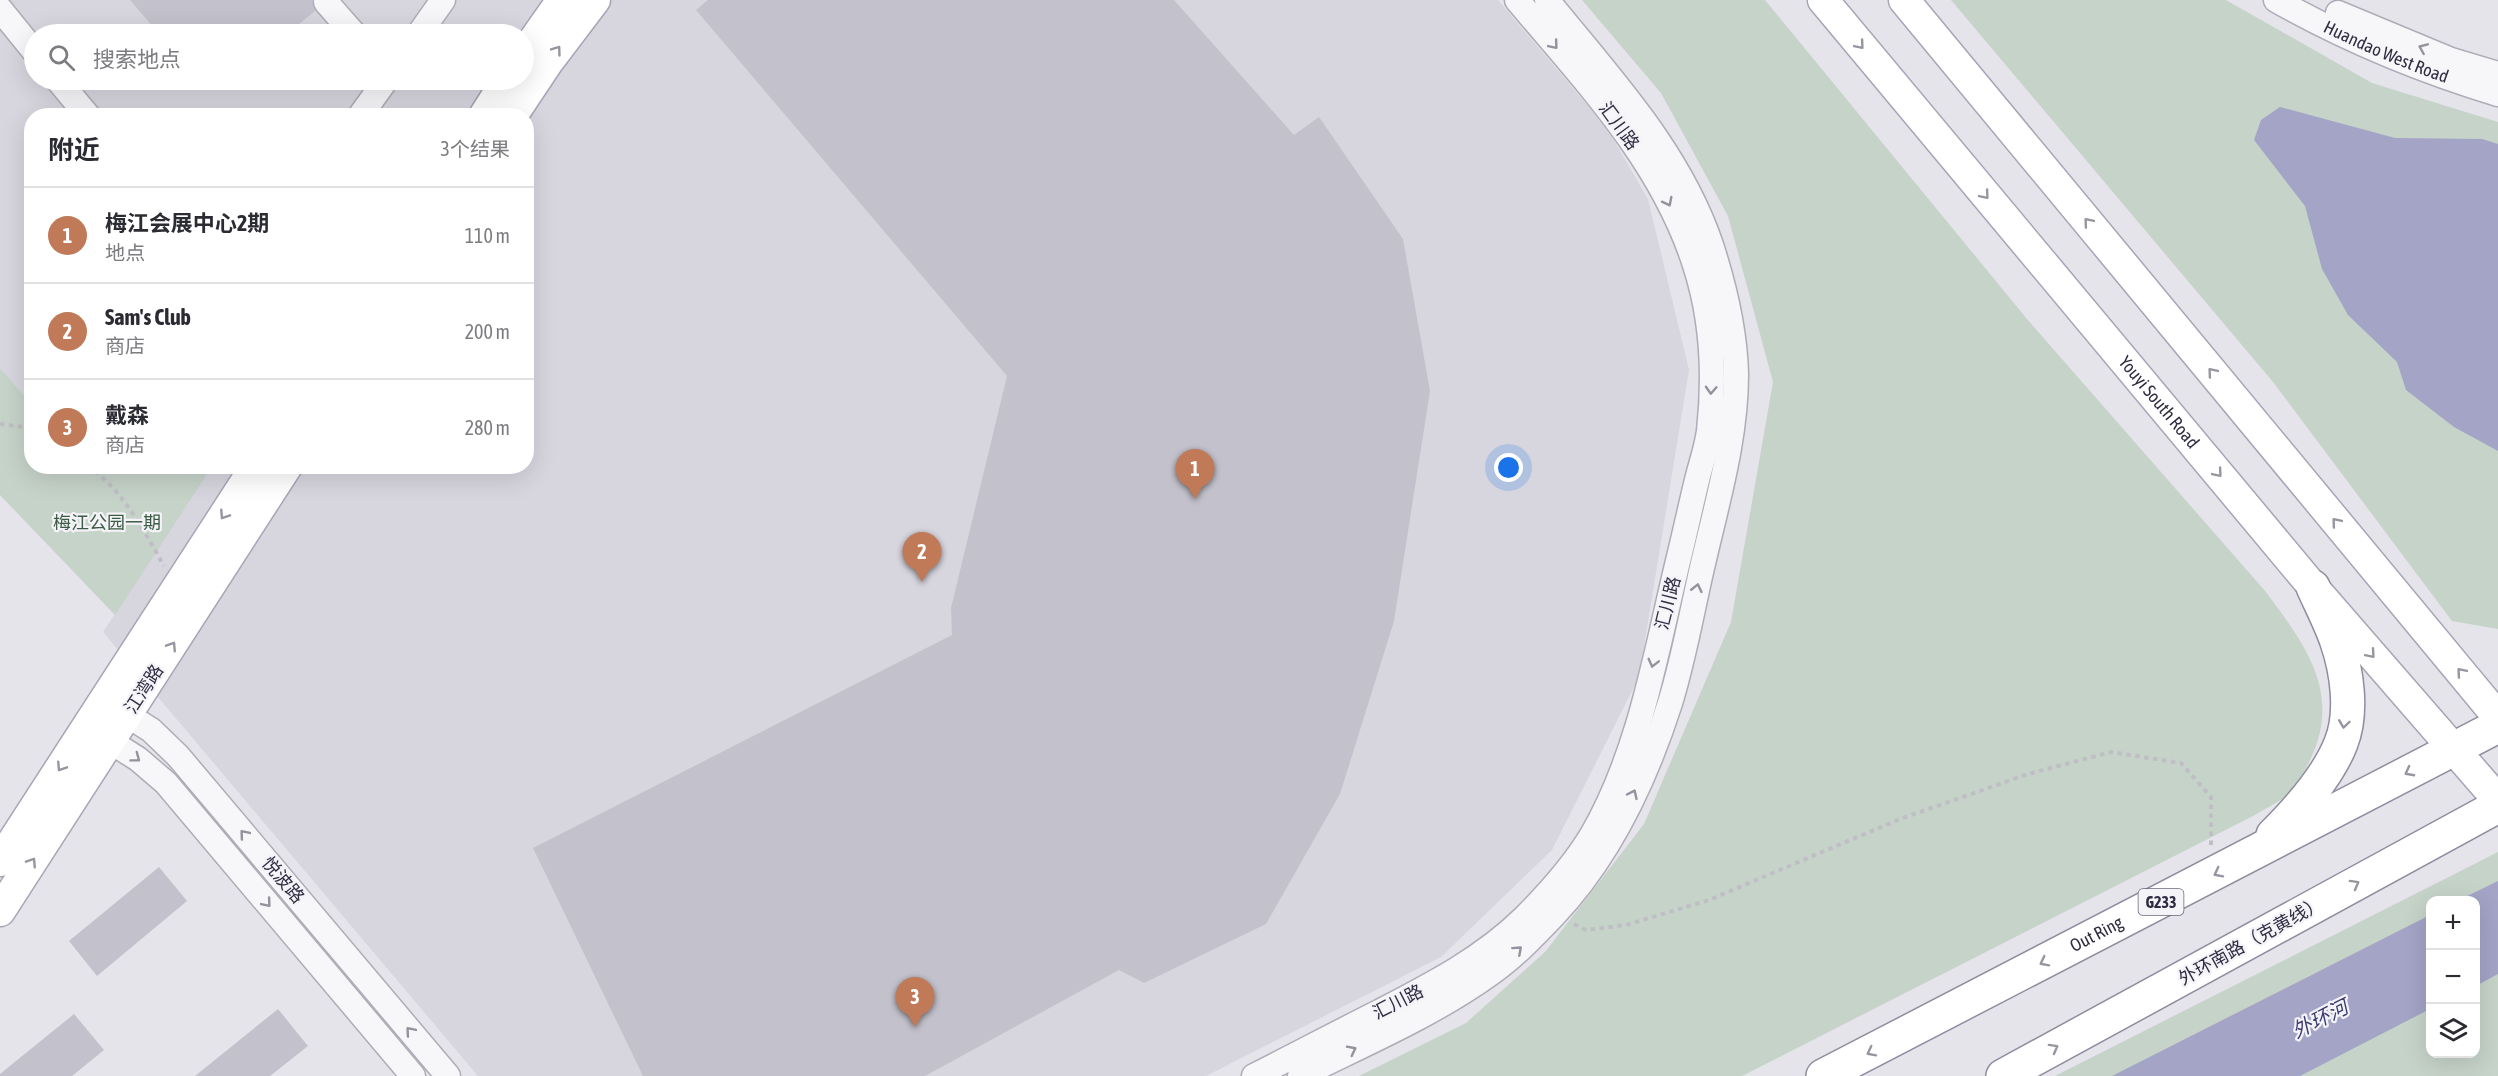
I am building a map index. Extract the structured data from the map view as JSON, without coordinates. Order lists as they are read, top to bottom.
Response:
{
  "streets": {
    "highway": ["G233", "Out Ring", "外环南路（克黄线）"],
    "main road": ["Youyi South Road", "江湾路"],
    "street": ["Huandao West Road", "汇川路", "悦波路"]
  },
  "crossings": [
    ["Youyi South Road", "Out Ring"],
    ["江湾路", "悦波路"]
  ],
  "one_way": ["Out Ring", "外环南路（克黄线）"],
  "water": ["外环河"],
  "parks": ["梅江公园一期"],
  "page": {
    "search": "搜索地点",
    "heading": ["附近", "3个结果"],
    "list": [
      {
        "mark": "1",
        "name": "梅江会展中心2期",
        "note": "地点",
        "value": "110 m"
      },
      {
        "mark": "2",
        "name": "Sam's Club",
        "note": "商店",
        "value": "200 m"
      },
      {
        "mark": "3",
        "name": "戴森",
        "note": "商店",
        "value": "280 m"
      }
    ],
    "pins": ["1", "2", "3"],
    "map_buttons": ["+", "−"]
  }
}
